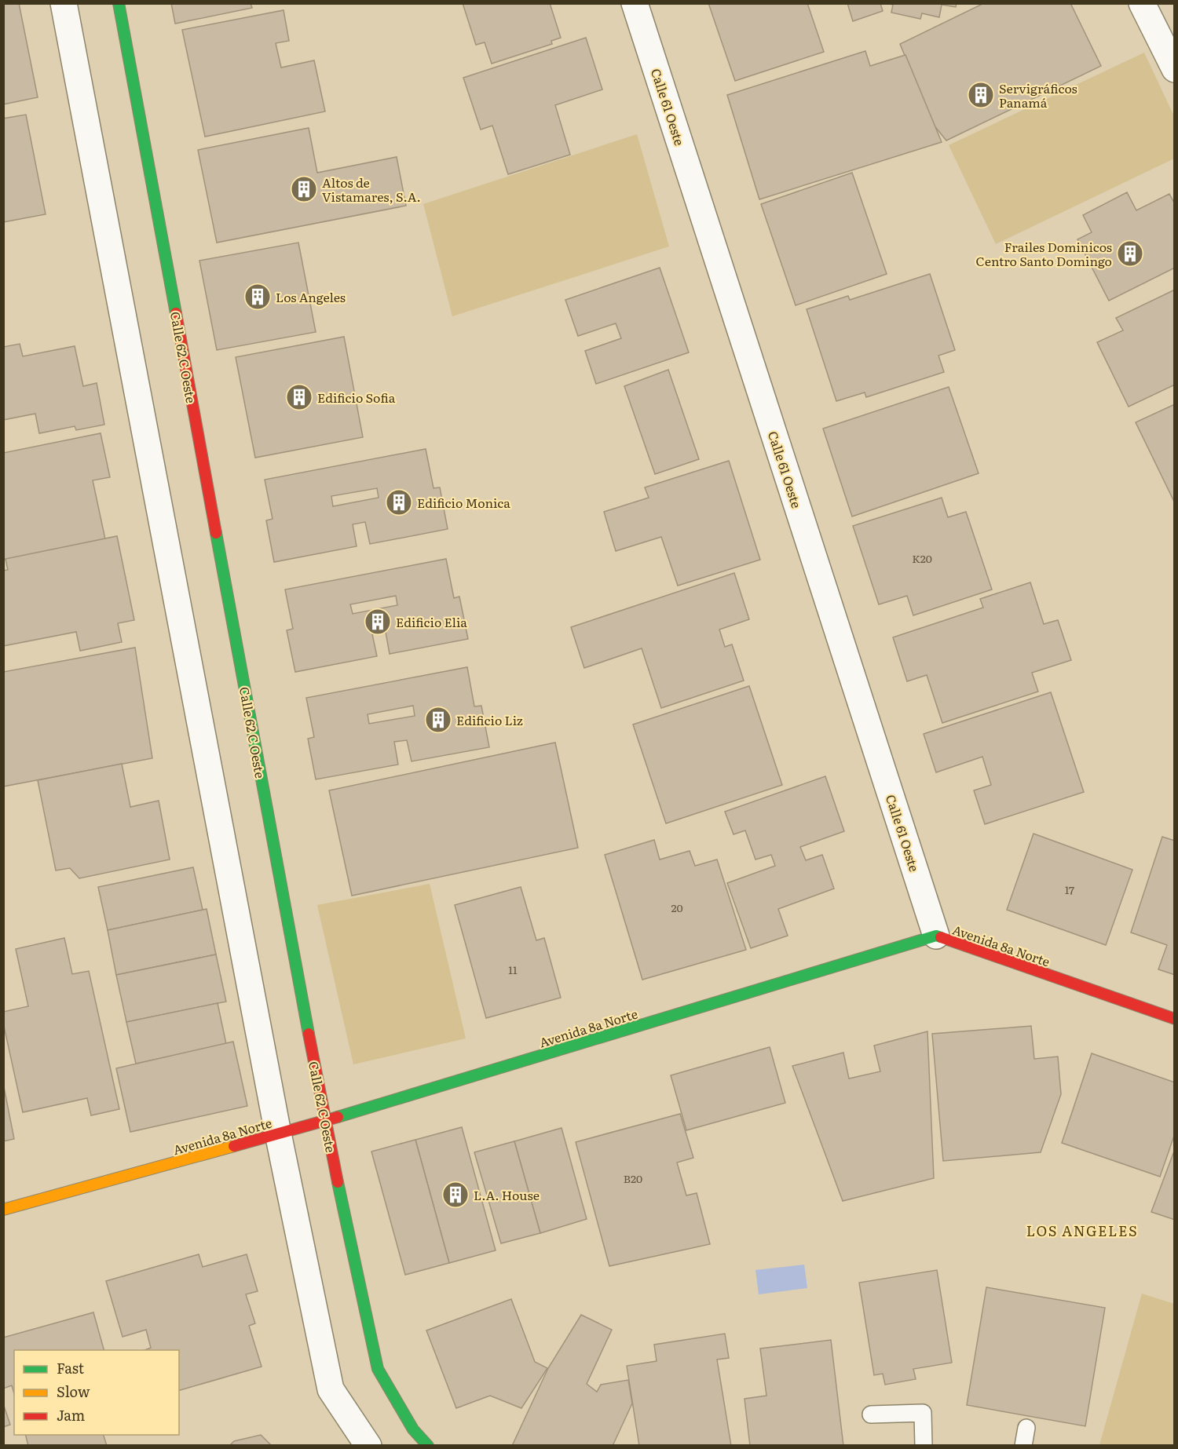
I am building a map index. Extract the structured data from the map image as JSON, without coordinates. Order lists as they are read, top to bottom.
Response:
{
  "streets": {
    "street": ["Calle 61 Oeste", "Calle 62 C Oeste", "Avenida 8a Norte"]
  },
  "crossings": [
    ["Calle 61 Oeste", "Avenida 8a Norte"],
    ["Calle 62 C Oeste", "Avenida 8a Norte"]
  ],
  "districts": ["LOS ANGELES"],
  "places": {
    "building": [
      "Servigráficos Panamá",
      "Altos de Vistamares, S.A.",
      "Frailes Dominicos Centro Santo Domingo",
      "Los Angeles",
      "Edificio Sofia",
      "Edificio Monica",
      "Edificio Elia",
      "Edificio Liz",
      "L.A. House"
    ]
  },
  "house_numbers": [
    "K20",
    "17",
    "20",
    "11",
    "B20"
  ],
  "legend": ["Fast", "Slow", "Jam"]
}
